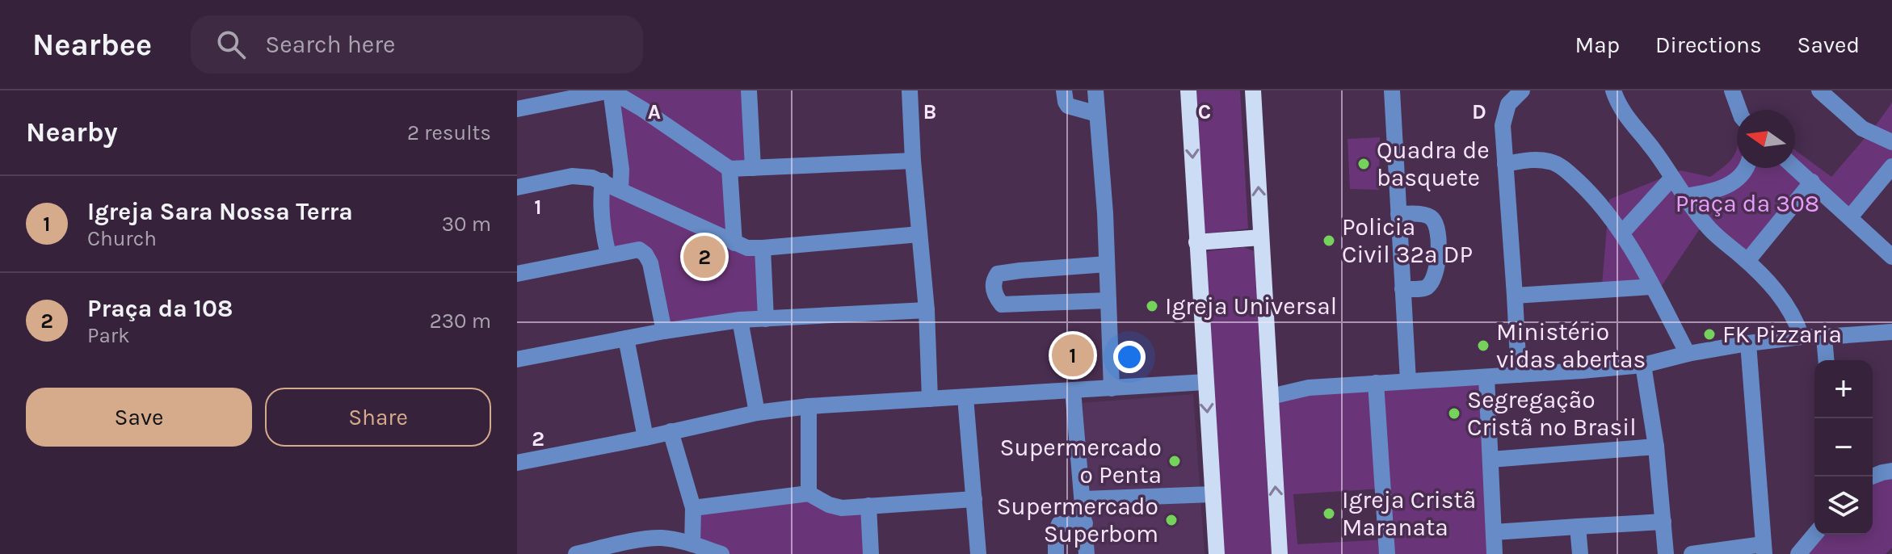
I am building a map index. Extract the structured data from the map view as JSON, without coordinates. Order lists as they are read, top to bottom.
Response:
{
  "parks": ["Praça da 308"],
  "places": [
    "Quadra de basquete",
    "Policia Civil 32a DP",
    "Igreja Universal",
    "FK Pizzaria",
    "Ministério vidas abertas",
    "Segregação Cristã no Brasil",
    "Supermercado o Penta",
    "Igreja Cristã Maranata",
    "Supermercado Superbom"
  ],
  "north": "left",
  "page": {
    "header": "Nearbee",
    "search": "Search here",
    "nav": ["Map", "Directions", "Saved"],
    "heading": ["Nearby", "2 results"],
    "list": [
      {
        "mark": "1",
        "name": "Igreja Sara Nossa Terra",
        "note": "Church",
        "value": "30 m"
      },
      {
        "mark": "2",
        "name": "Praça da 108",
        "note": "Park",
        "value": "230 m"
      }
    ],
    "pins": ["2", "1"],
    "map_buttons": ["+", "−"],
    "buttons": ["Save", "Share"]
  },
  "grid": {
    "columns": [
      "A",
      "B",
      "C",
      "D"
    ],
    "rows": ["1", "2"]
  }
}
